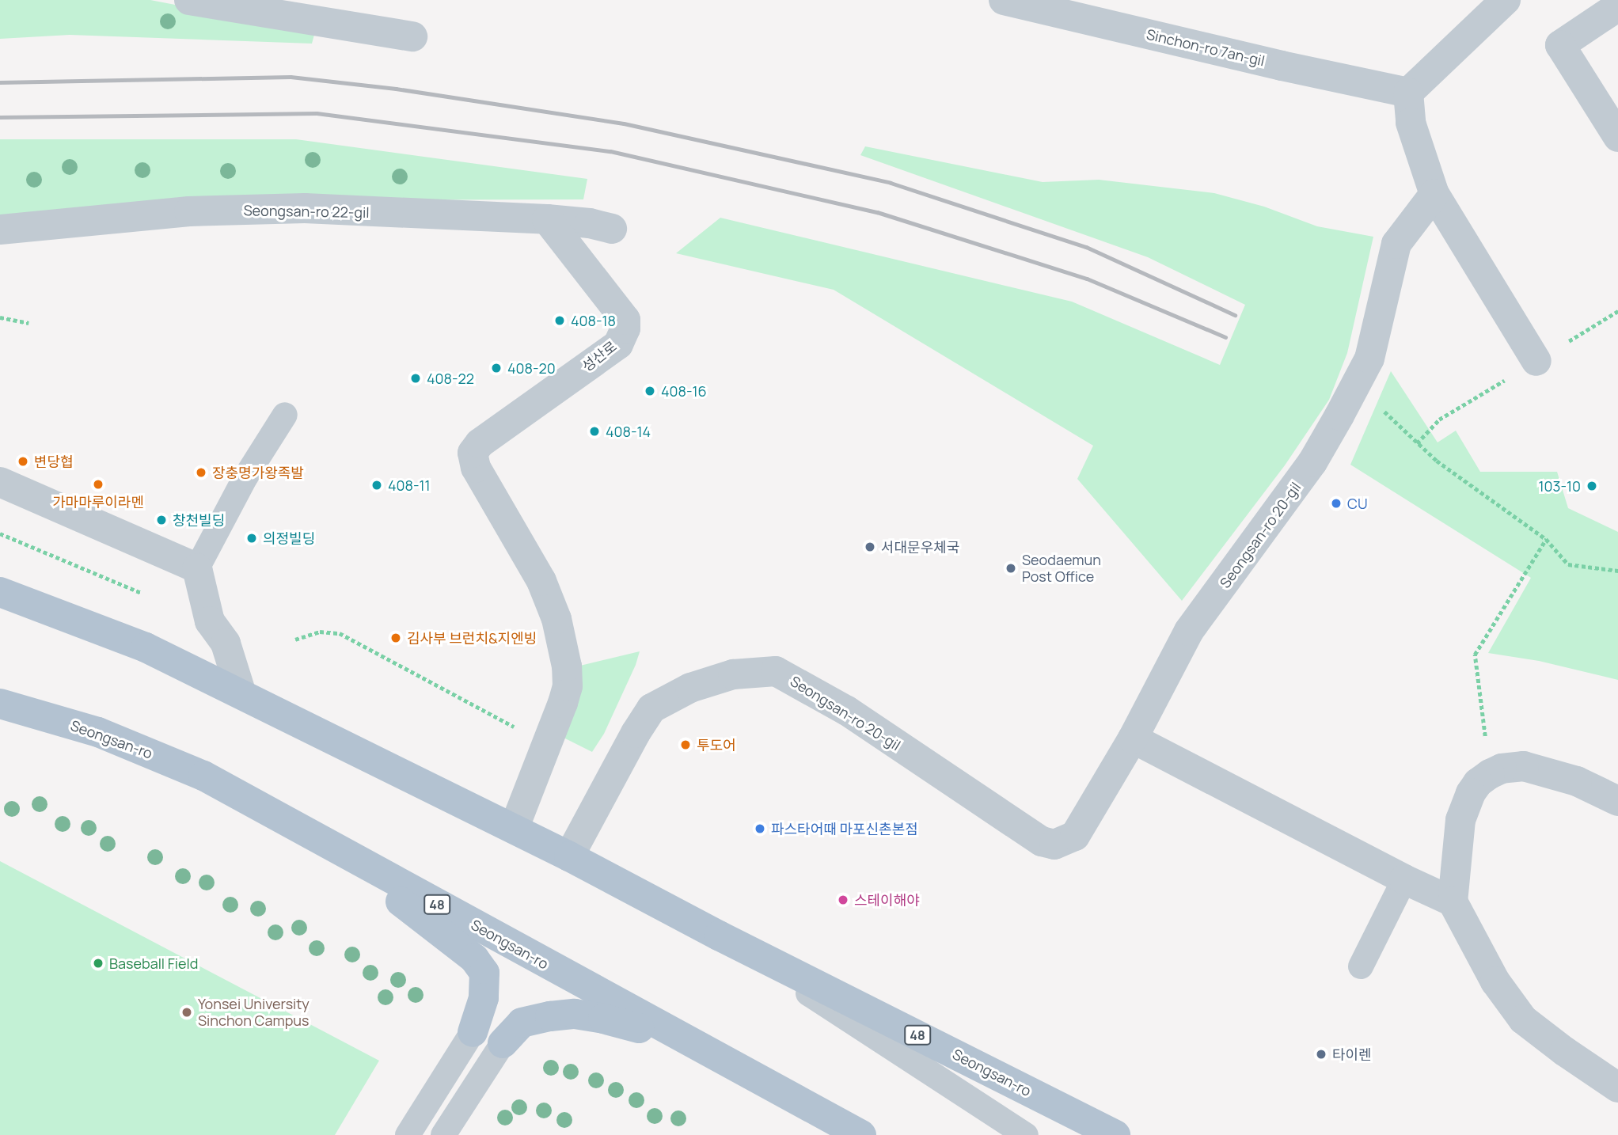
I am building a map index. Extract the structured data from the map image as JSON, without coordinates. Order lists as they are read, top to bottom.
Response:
{
  "streets": {
    "main road": ["Seongsan-ro", "48"],
    "street": ["Sinchon-ro 7an-gil", "Seongsan-ro 22-gil", "Seongsan-ro 20-gil"]
  },
  "crossings": [
    ["Seongsan-ro 20-gil", "Seongsan-ro"]
  ],
  "places": [
    "408-18",
    "408-20",
    "408-22",
    "408-16",
    "408-14",
    "변당협",
    "장충명가왕족발",
    "가마마루이라멘",
    "408-11",
    "103-10",
    "CU",
    "창천빌딩",
    "의정빌딩",
    "서대문우체국",
    "Seodaemun Post Office",
    "김사부 브런치&지엔빙",
    "투도어",
    "파스타어때 마포신촌본점",
    "스테이해야",
    "Baseball Field",
    "Yonsei University Sinchon Campus",
    "타이렌"
  ]
}
